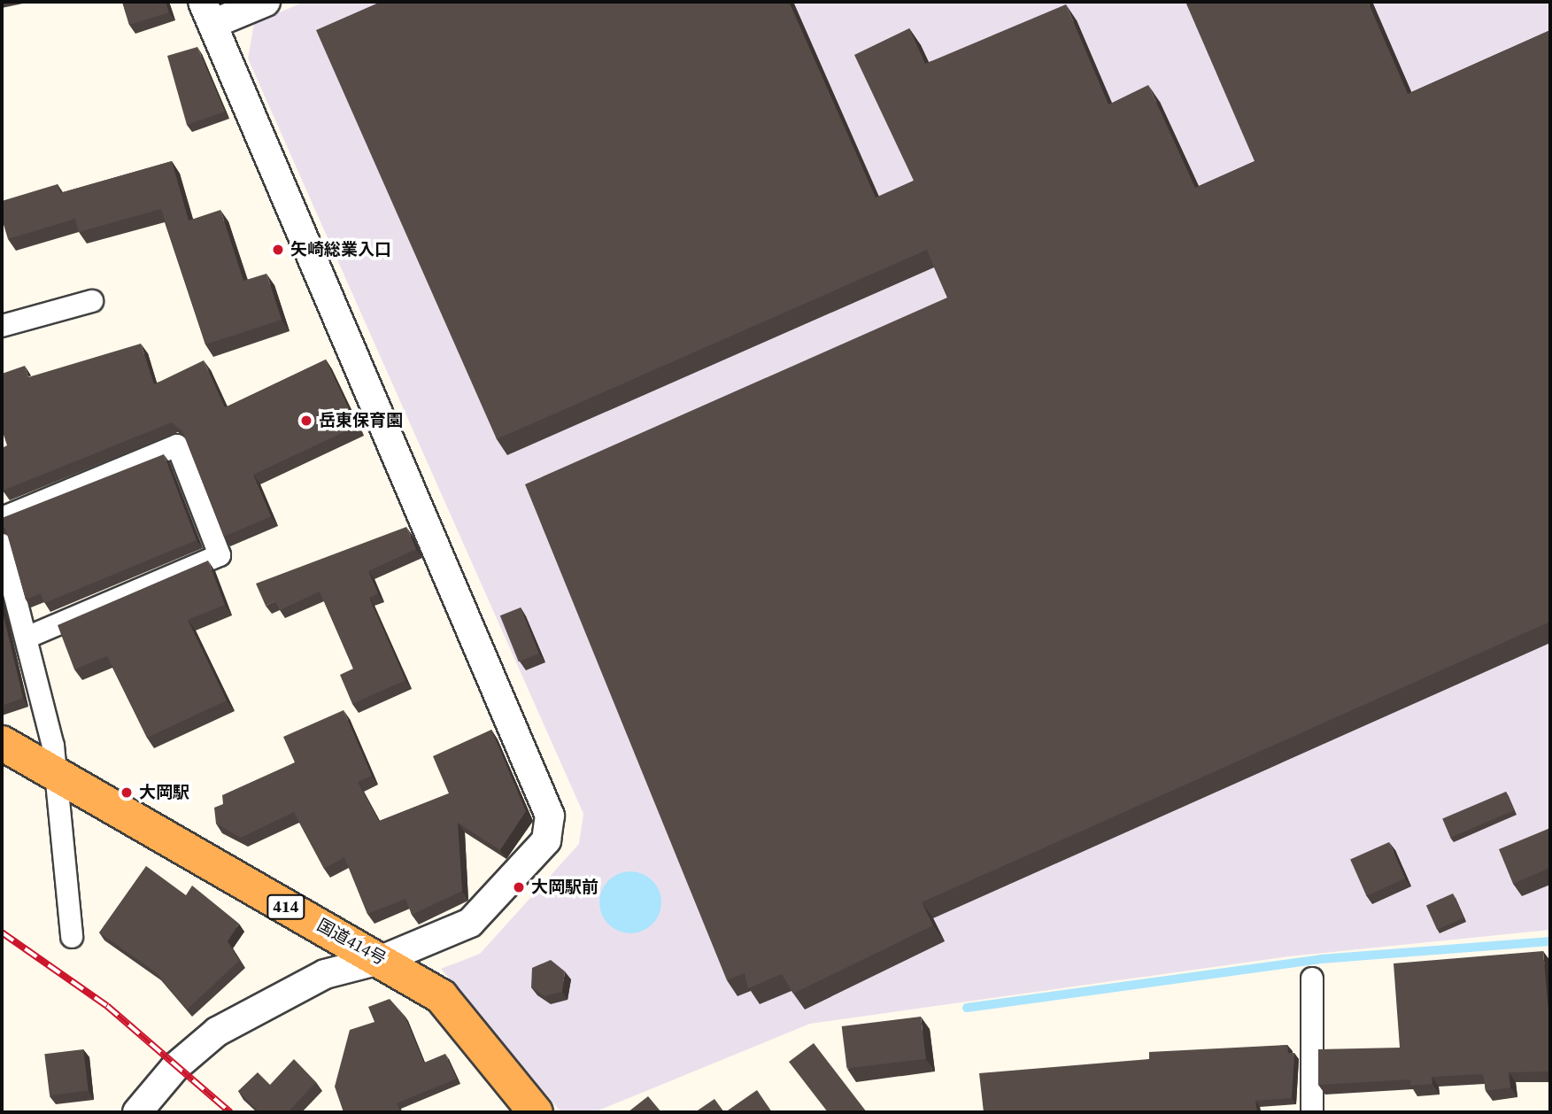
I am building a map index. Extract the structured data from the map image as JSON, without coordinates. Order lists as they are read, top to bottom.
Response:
{
  "streets": {
    "highway": ["414", "国道414号"]
  },
  "places": [
    "矢崎総業入口",
    "岳東保育園",
    "大岡駅",
    "大岡駅前"
  ]
}
